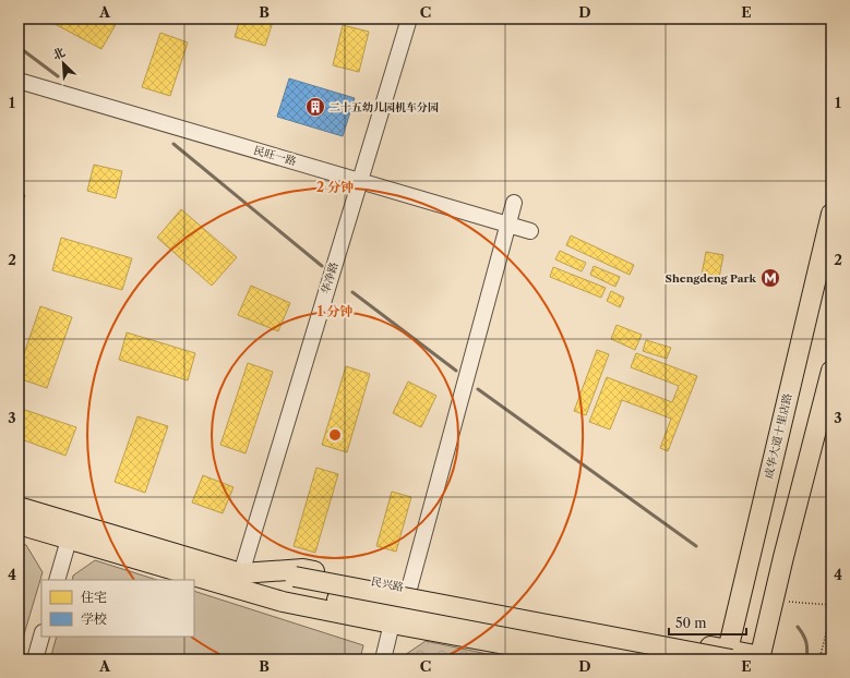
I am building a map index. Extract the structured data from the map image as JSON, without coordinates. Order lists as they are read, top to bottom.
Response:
{
  "streets": {
    "main road": ["成华大道十里店路", "民兴路"],
    "street": ["民旺一路", "华净路"]
  },
  "crossings": [
    ["民旺一路", "华净路"],
    ["华净路", "民兴路"],
    ["成华大道十里店路", "民兴路"]
  ],
  "places": {
    "building": ["二十五幼儿园机车分园"],
    "metro station": ["Shengdeng Park"]
  },
  "legend": ["住宅", "学校"],
  "scale_bar": "50 m",
  "north": "top left",
  "grid": {
    "columns": [
      "A",
      "B",
      "C",
      "D",
      "E"
    ],
    "rows": [
      "1",
      "2",
      "3",
      "4"
    ]
  },
  "rings": ["2 分钟", "1 分钟"]
}
